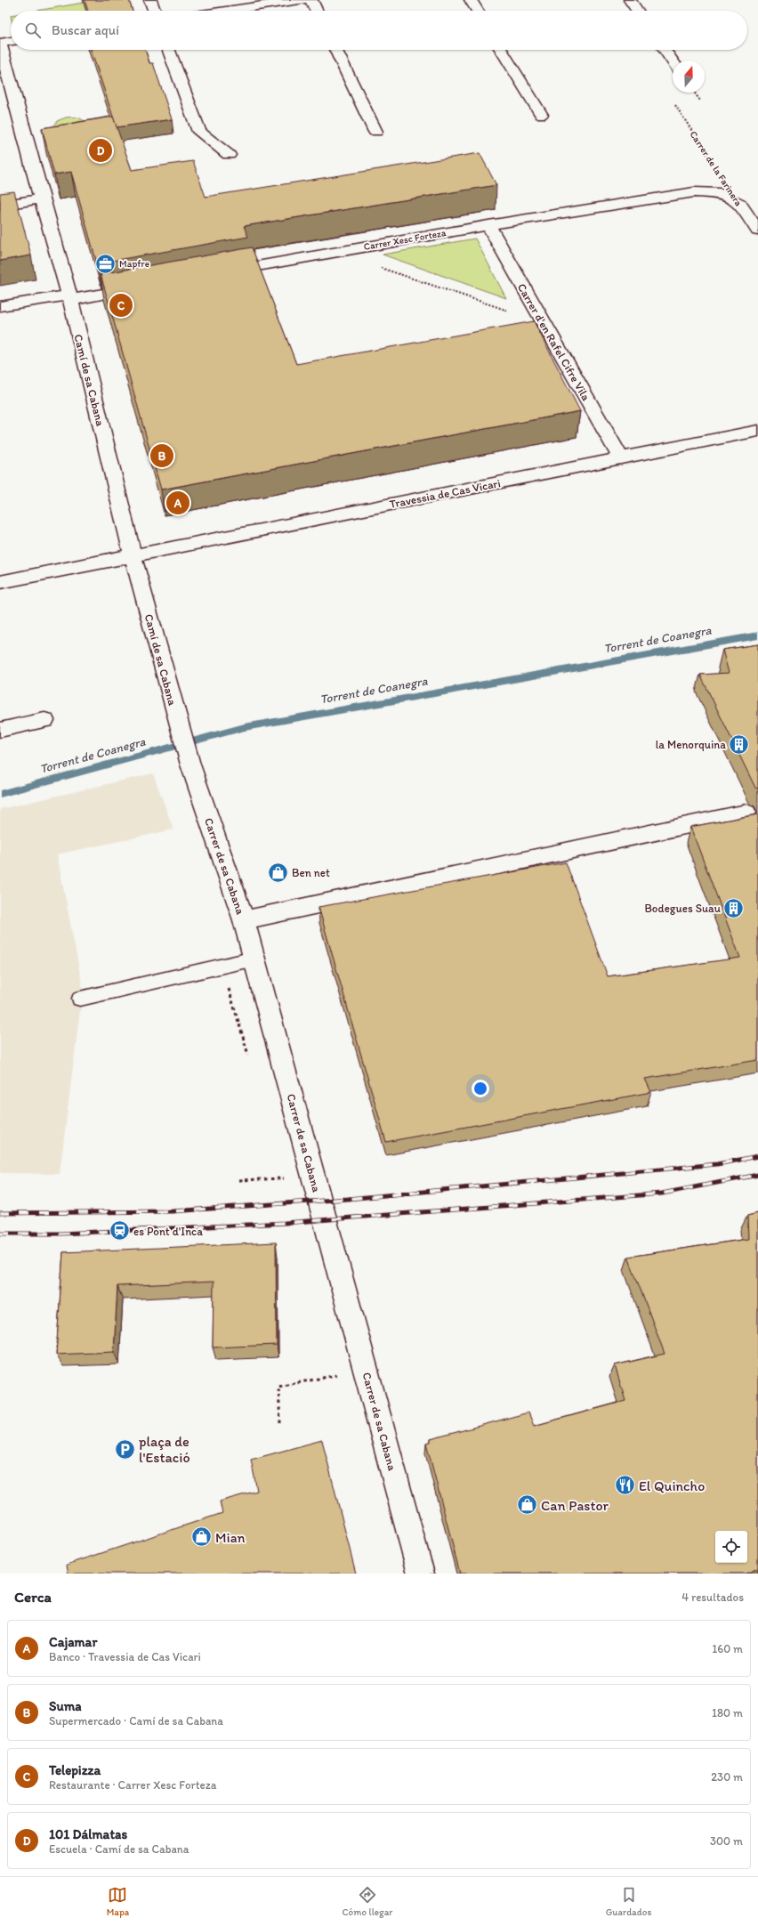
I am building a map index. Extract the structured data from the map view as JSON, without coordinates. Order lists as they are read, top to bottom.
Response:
{
  "streets": {
    "street": [
      "Carrer de la Farinera",
      "Carrer Xesc Forteza",
      "Carrer d'en Rafel Cifre Vila",
      "Camí de sa Cabana",
      "Travessia de Cas Vicari",
      "Carrer de sa Cabana"
    ]
  },
  "crossings": [
    ["Carrer de la Farinera", "Carrer Xesc Forteza"],
    ["Carrer Xesc Forteza", "Carrer d'en Rafel Cifre Vila"],
    ["Carrer d'en Rafel Cifre Vila", "Travessia de Cas Vicari"],
    ["Camí de sa Cabana", "Travessia de Cas Vicari"],
    ["Camí de sa Cabana", "Carrer de sa Cabana"]
  ],
  "water": ["Torrent de Coanegra"],
  "places": {
    "office": ["Mapfre"],
    "building": ["la Menorquina", "Bodegues Suau"],
    "shop": ["Ben net", "Can Pastor", "Mian"],
    "station": ["es Pont d'Inca"],
    "parking": ["plaça de l'Estació"],
    "restaurant": ["El Quincho"]
  },
  "north": "top",
  "page": {
    "search": "Buscar aquí",
    "pins": [
      "D",
      "C",
      "B",
      "A"
    ],
    "heading": ["Cerca", "4 resultados"],
    "list": [
      {
        "mark": "A",
        "name": "Cajamar",
        "note": "Banco · Travessia de Cas Vicari",
        "value": "160 m"
      },
      {
        "mark": "B",
        "name": "Suma",
        "note": "Supermercado · Camí de sa Cabana",
        "value": "180 m"
      },
      {
        "mark": "C",
        "name": "Telepizza",
        "note": "Restaurante · Carrer Xesc Forteza",
        "value": "230 m"
      },
      {
        "mark": "D",
        "name": "101 Dálmatas",
        "note": "Escuela · Camí de sa Cabana",
        "value": "300 m"
      }
    ],
    "nav": ["Mapa", "Cómo llegar", "Guardados"]
  }
}
